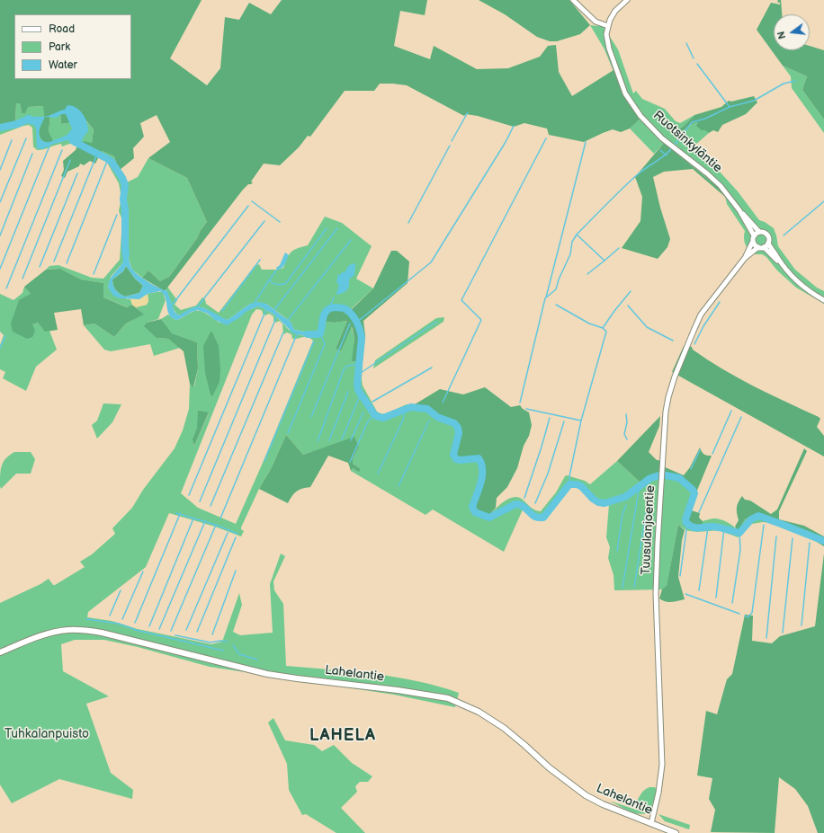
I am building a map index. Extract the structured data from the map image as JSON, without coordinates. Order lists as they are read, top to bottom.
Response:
{
  "streets": {
    "main road": ["Lahelantie"],
    "street": ["Ruotsinkyläntie", "Tuusulanjoentie"]
  },
  "crossings": [
    ["Ruotsinkyläntie", "Tuusulanjoentie"],
    ["Tuusulanjoentie", "Lahelantie"]
  ],
  "districts": ["LAHELA"],
  "parks": ["Tuhkalanpuisto"],
  "legend": ["Road", "Park", "Water"],
  "north": "left"
}
